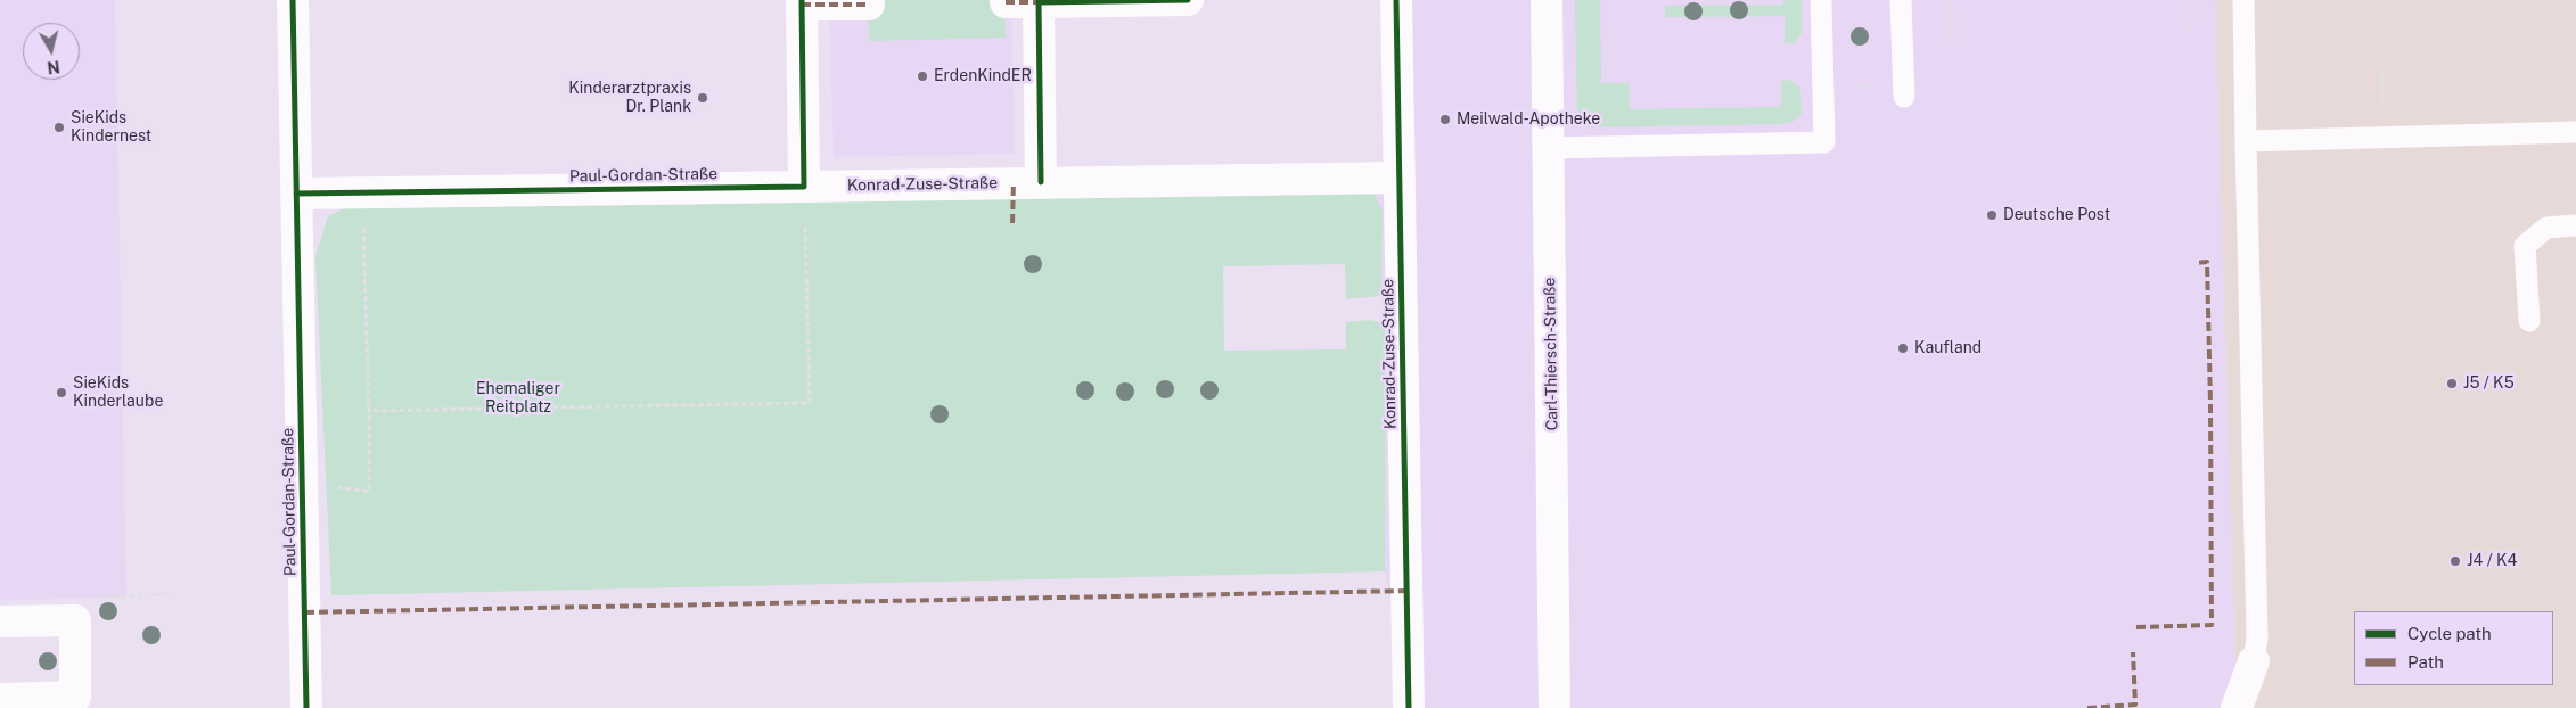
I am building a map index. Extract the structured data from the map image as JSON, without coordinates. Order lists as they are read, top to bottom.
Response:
{
  "streets": {
    "street": ["Paul-Gordan-Straße", "Konrad-Zuse-Straße", "Carl-Thiersch-Straße"]
  },
  "crossings": [
    ["Paul-Gordan-Straße", "Konrad-Zuse-Straße"]
  ],
  "parks": ["Ehemaliger Reitplatz"],
  "places": [
    "ErdenKindER",
    "Kinderarztpraxis Dr. Plank",
    "Meilwald-Apotheke",
    "SieKids Kindernest",
    "Deutsche Post",
    "Kaufland",
    "J5 / K5",
    "SieKids Kinderlaube",
    "J4 / K4"
  ],
  "legend": ["Cycle path", "Path"],
  "north": "bottom"
}
